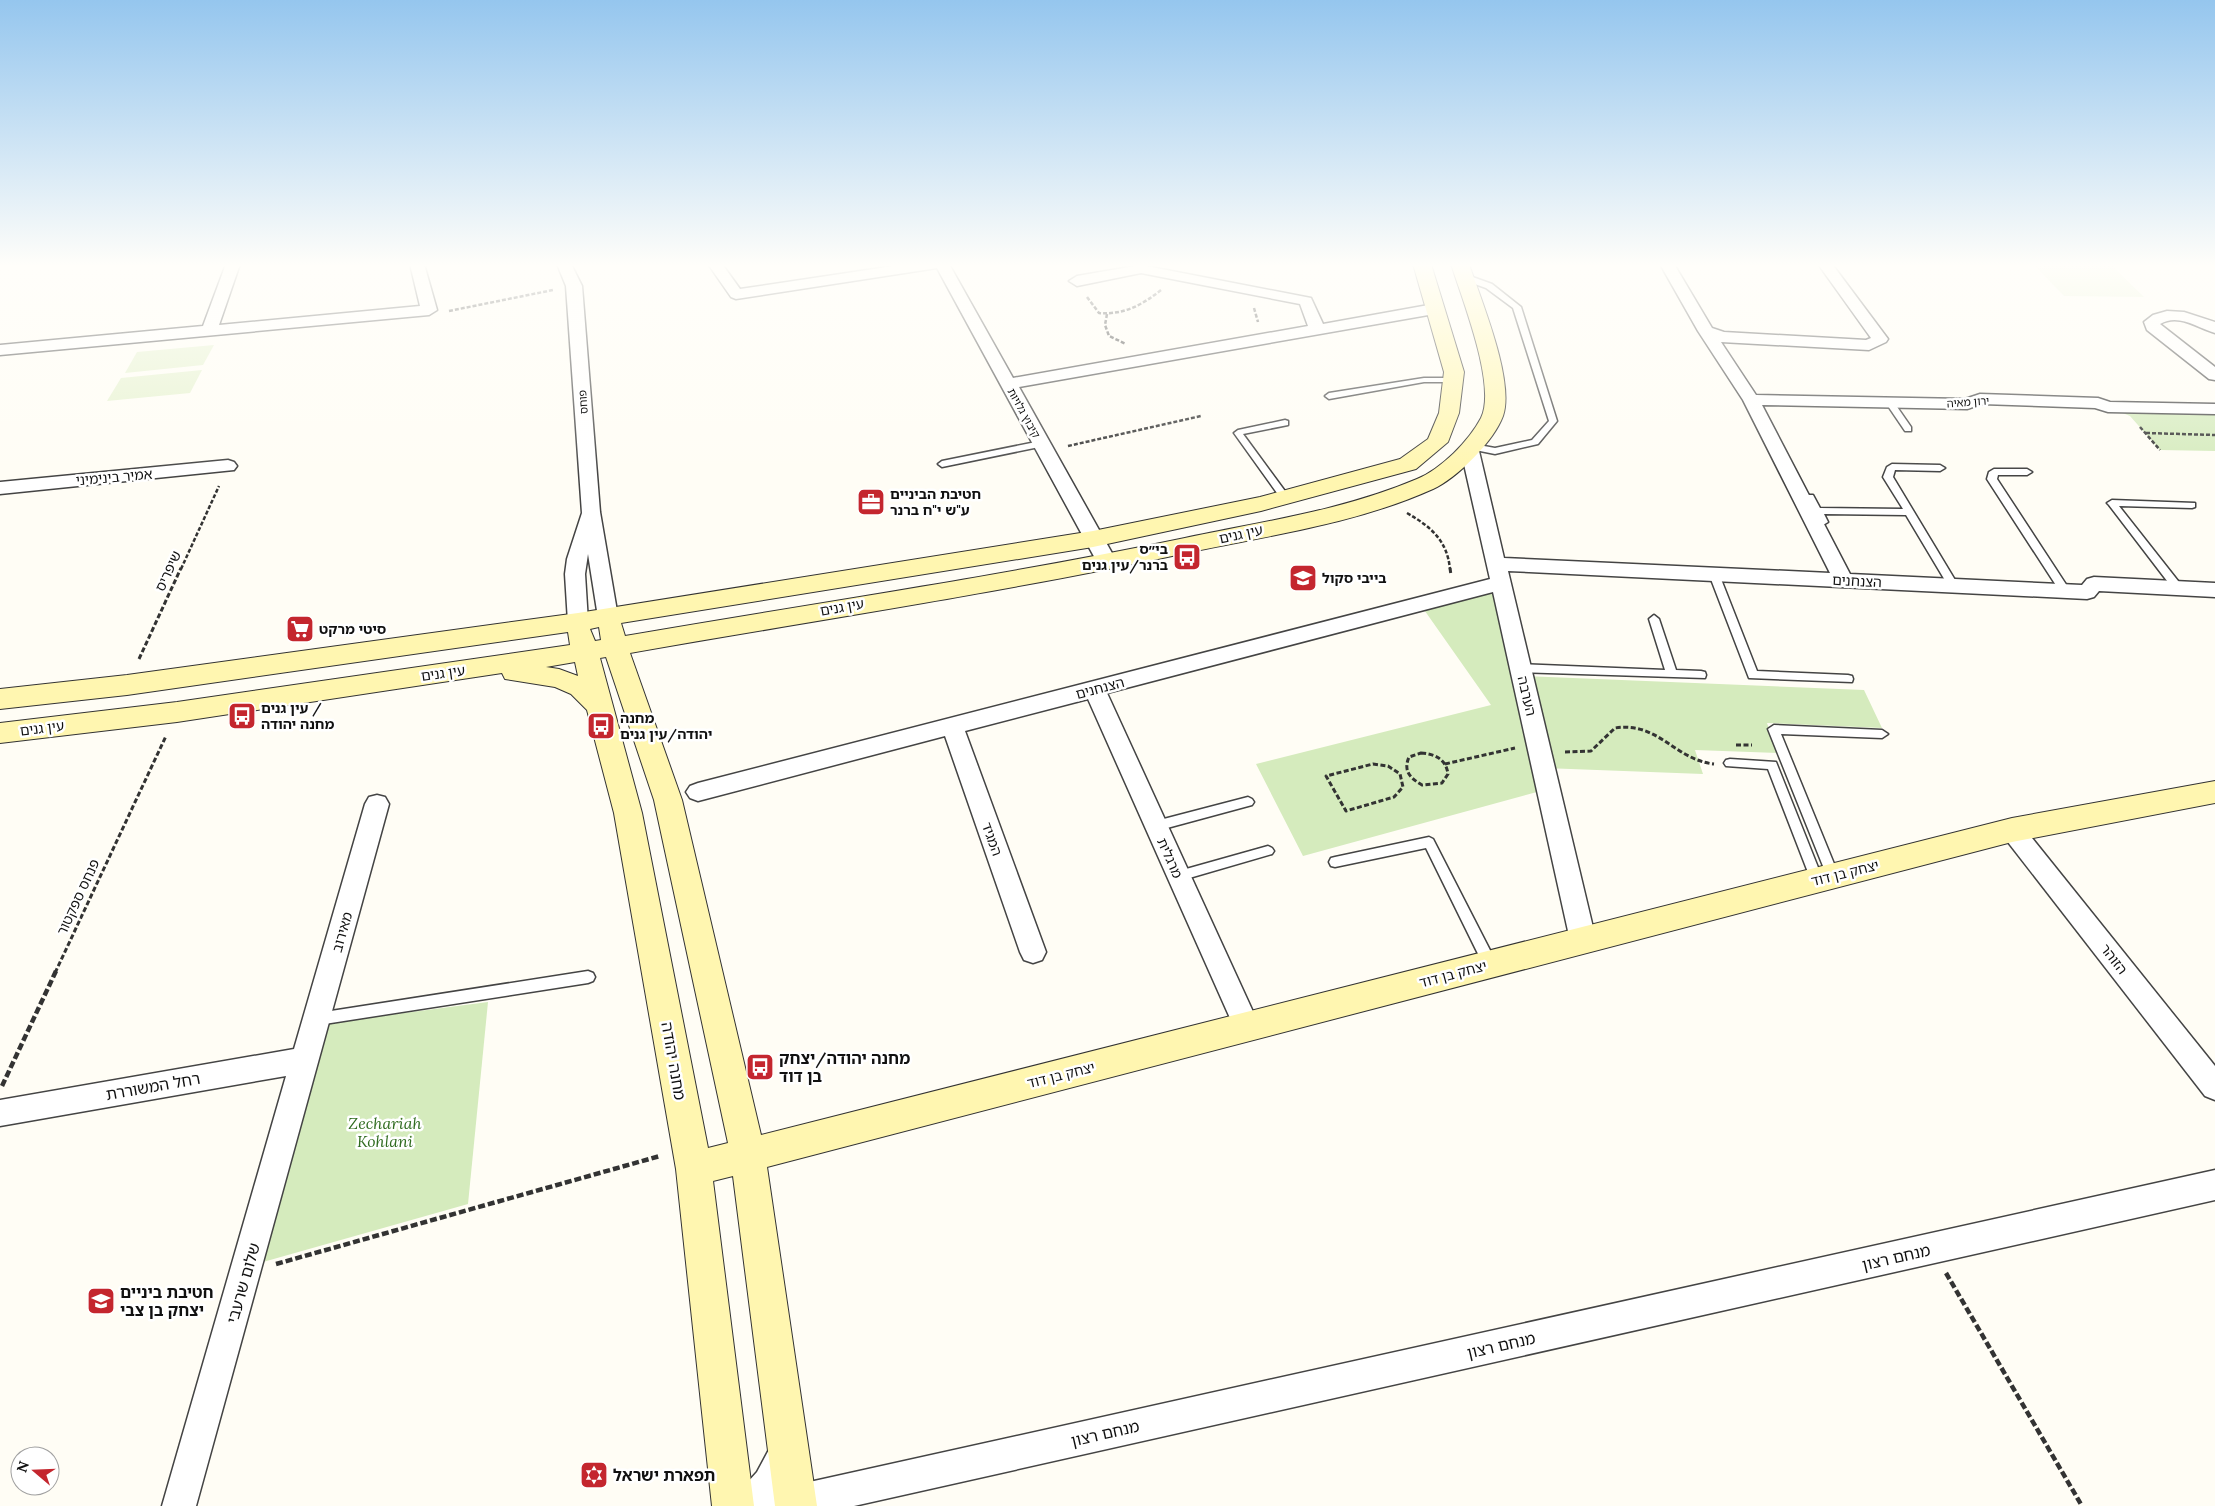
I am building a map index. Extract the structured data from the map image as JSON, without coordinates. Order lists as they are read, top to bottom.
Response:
{
  "streets": {
    "main road": [
      "פוחס",
      "עין גנים",
      "יצחק בן דוד",
      "מחנה יהודה"
    ],
    "street": [
      "ירון מאיה",
      "קיבוץ גלויות",
      "אמיר בינימיני",
      "הצנחנים",
      "הערבה",
      "המגיד",
      "מרגלית",
      "מאירוב",
      "הזוהר",
      "רחל המשוררת",
      "מנחם רצון",
      "שלום שרעבי"
    ],
    "path": ["שיפריס", "פנחס ספקטור"]
  },
  "crossings": [
    ["פוחס", "עין גנים"],
    ["פוחס", "מחנה יהודה"],
    ["קיבוץ גלויות", "עין גנים"],
    ["אמיר בינימיני", "שיפריס"],
    ["עין גנים", "שיפריס"],
    ["עין גנים", "הערבה"],
    ["עין גנים", "פנחס ספקטור"],
    ["עין גנים", "מחנה יהודה"],
    ["הצנחנים", "הערבה"],
    ["הצנחנים", "המגיד"],
    ["הצנחנים", "מרגלית"],
    ["הערבה", "יצחק בן דוד"],
    ["מרגלית", "יצחק בן דוד"],
    ["יצחק בן דוד", "הזוהר"],
    ["יצחק בן דוד", "מחנה יהודה"],
    ["מאירוב", "רחל המשוררת"],
    ["מאירוב", "שלום שרעבי"],
    ["רחל המשוררת", "שלום שרעבי"]
  ],
  "parks": ["Zechariah Kohlani"],
  "places": {
    "office": ["חטיבת הביניים ע\"ש י\"ח ברנר"],
    "bus stop": [
      "בי״ס ברנר/עין גנים",
      "עין גנים / מחנה יהודה",
      "מחנה יהודה/עין גנים",
      "מחנה יהודה/יצחק בן דוד"
    ],
    "school or university": ["בייבי סקול", "חטיבת ביניים יצחק בן צבי"],
    "supermarket": ["סיטי מרקט"],
    "synagogue": ["תפארת ישראל"]
  },
  "north": "left"
}
